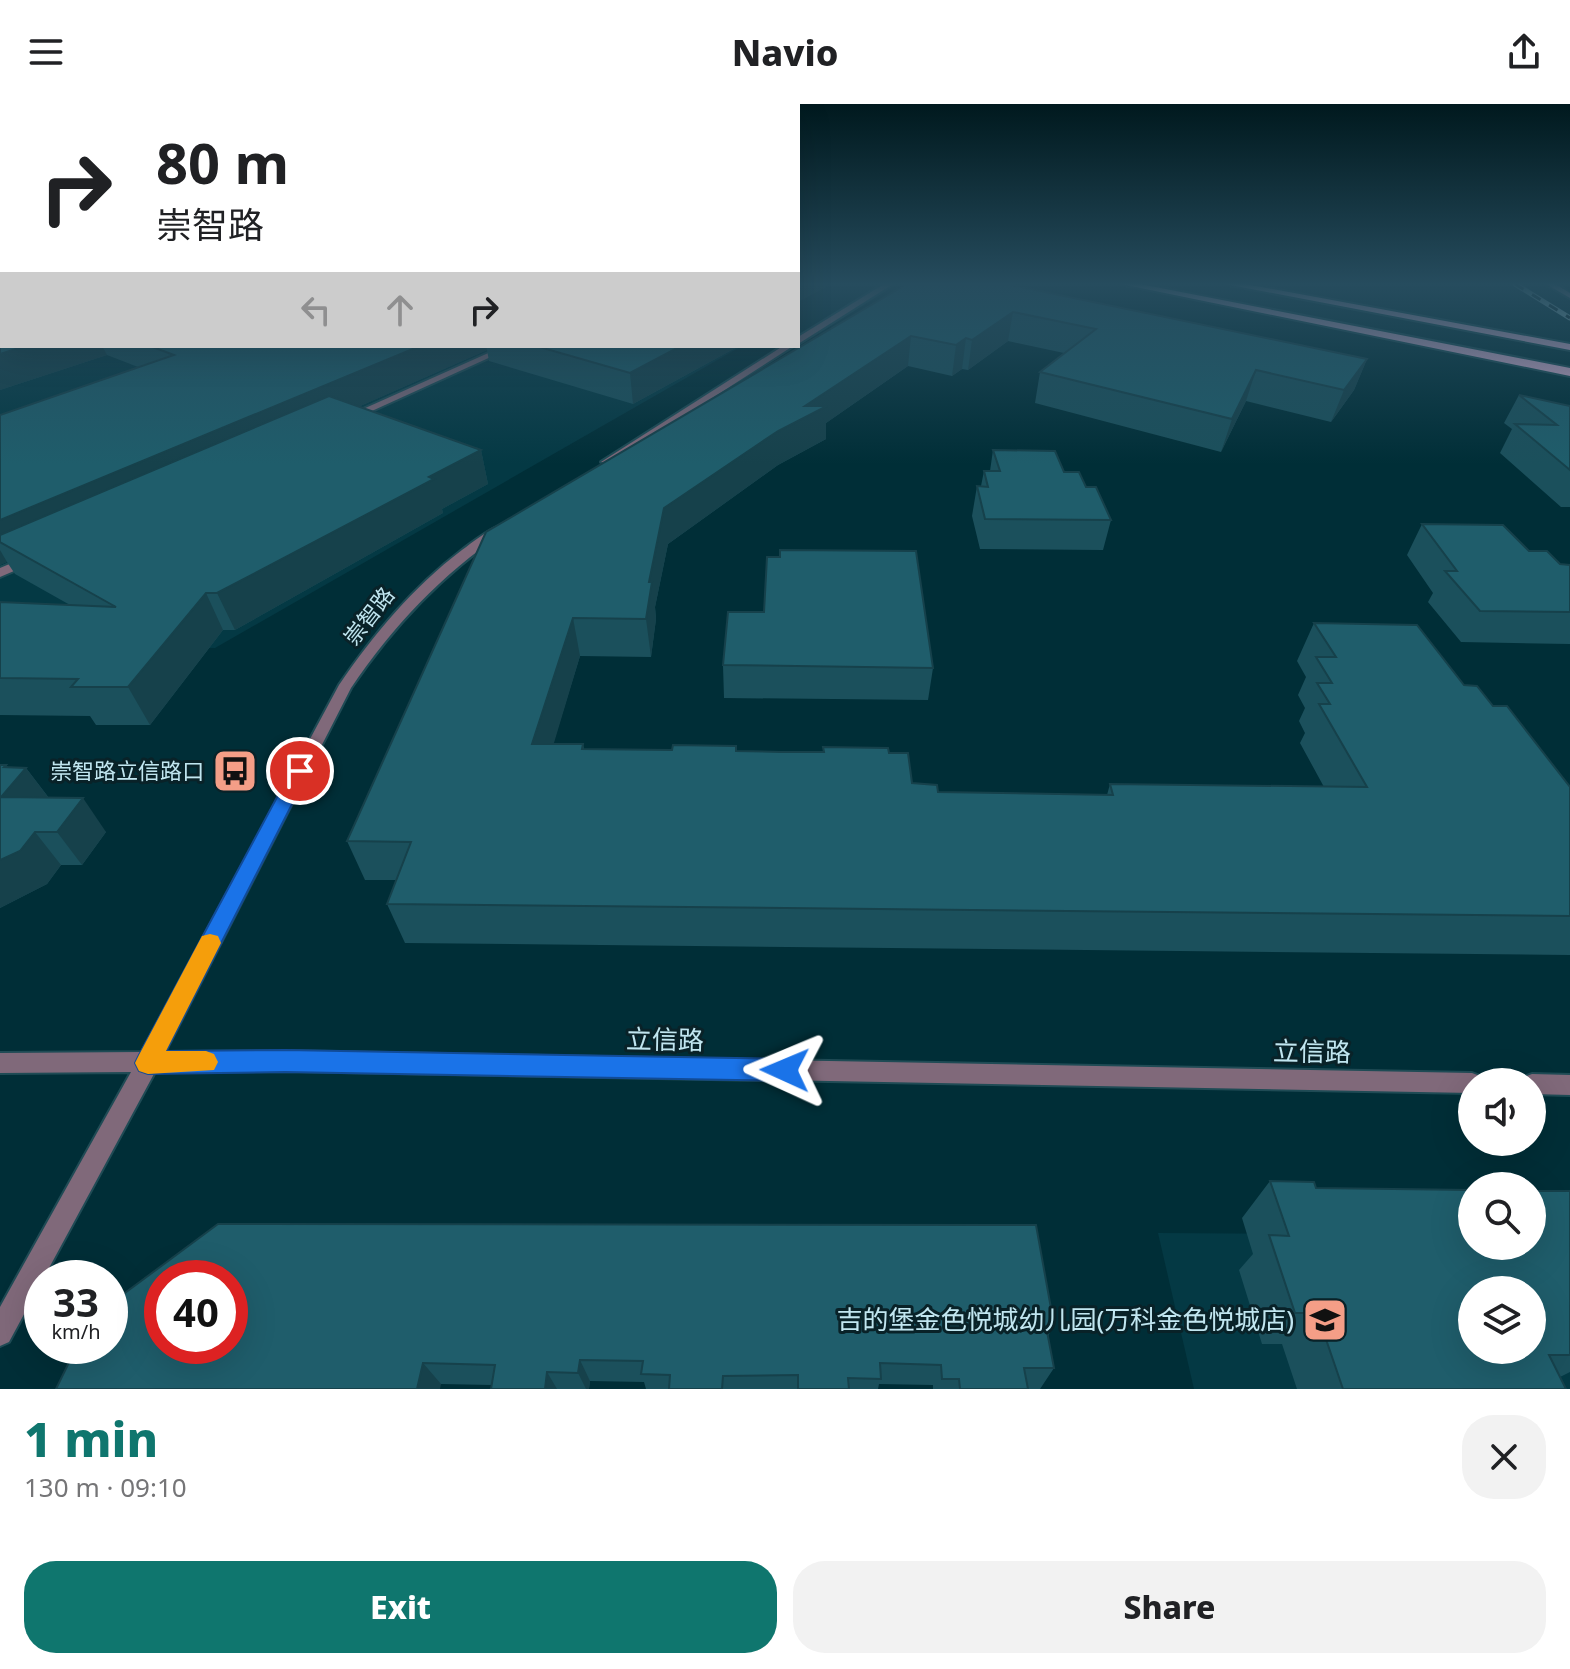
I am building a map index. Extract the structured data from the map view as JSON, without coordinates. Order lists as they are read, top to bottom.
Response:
{
  "streets": {
    "street": ["崇智路", "立信路"]
  },
  "crossings": [
    ["崇智路", "立信路"]
  ],
  "places": {
    "bus stop": ["崇智路立信路口"],
    "school or university": ["吉的堡金色悦城幼儿园(万科金色悦城店)"]
  },
  "page": {
    "header": "Navio",
    "turn": ["80 m", "崇智路"],
    "speed": "33 km/h",
    "limit": "40",
    "heading": ["1 min", "130 m · 09:10"],
    "buttons": ["Exit", "Share"]
  }
}
